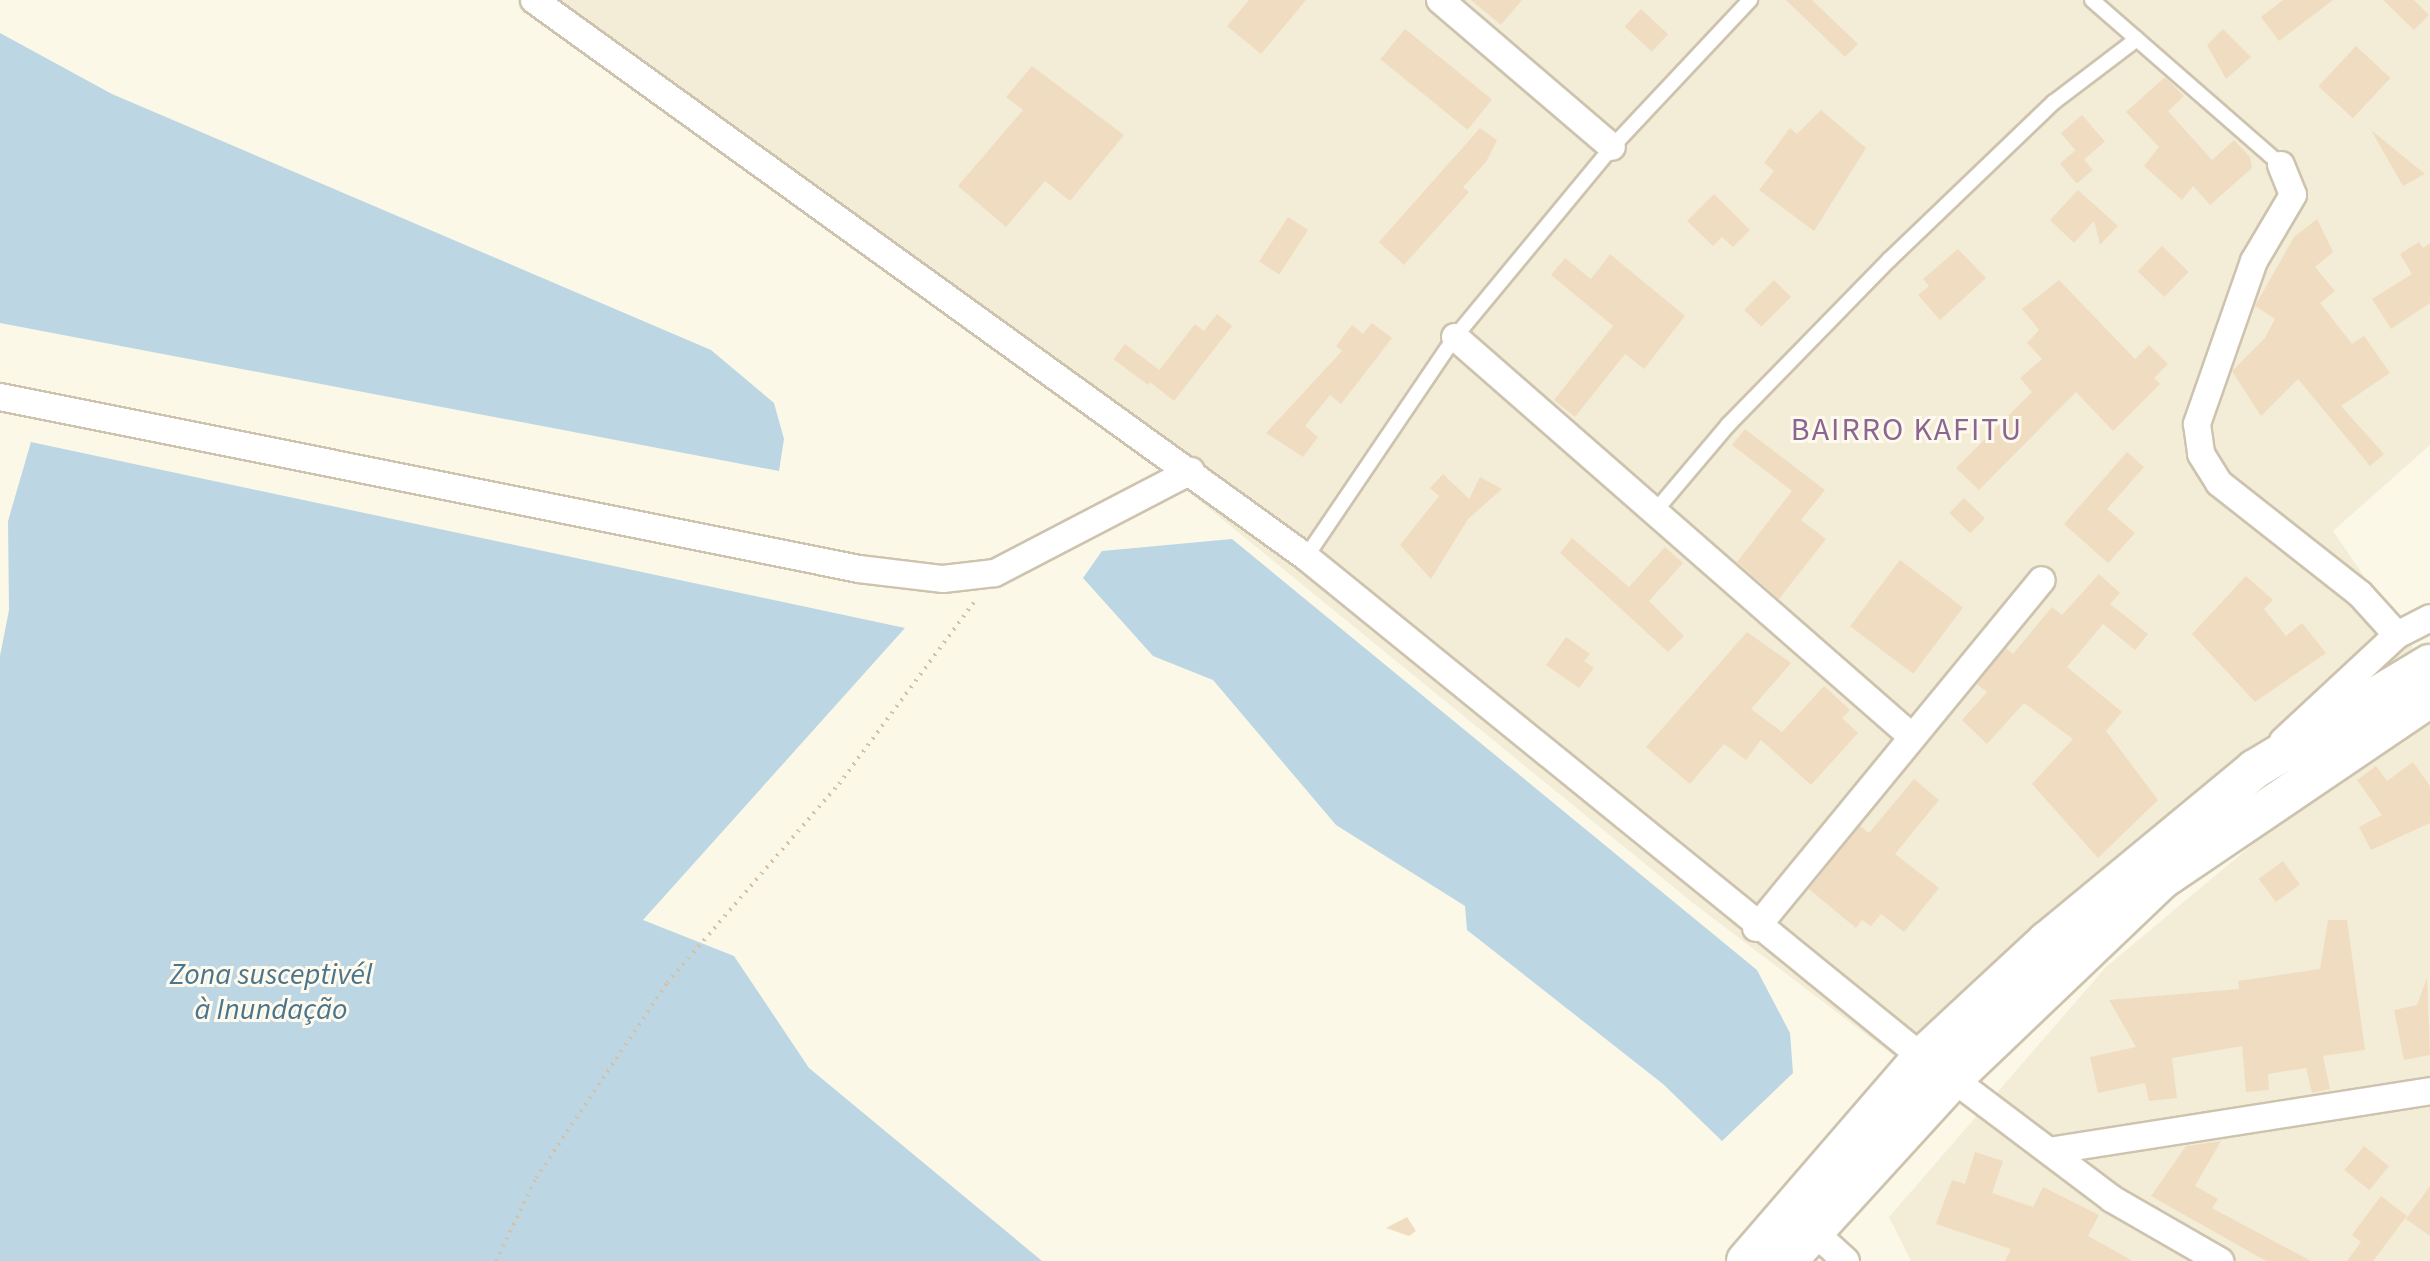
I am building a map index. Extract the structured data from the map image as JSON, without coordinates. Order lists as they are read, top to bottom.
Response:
{
  "districts": ["BAIRRO KAFITU"],
  "water": ["Zona susceptivél à Inundação"]
}
